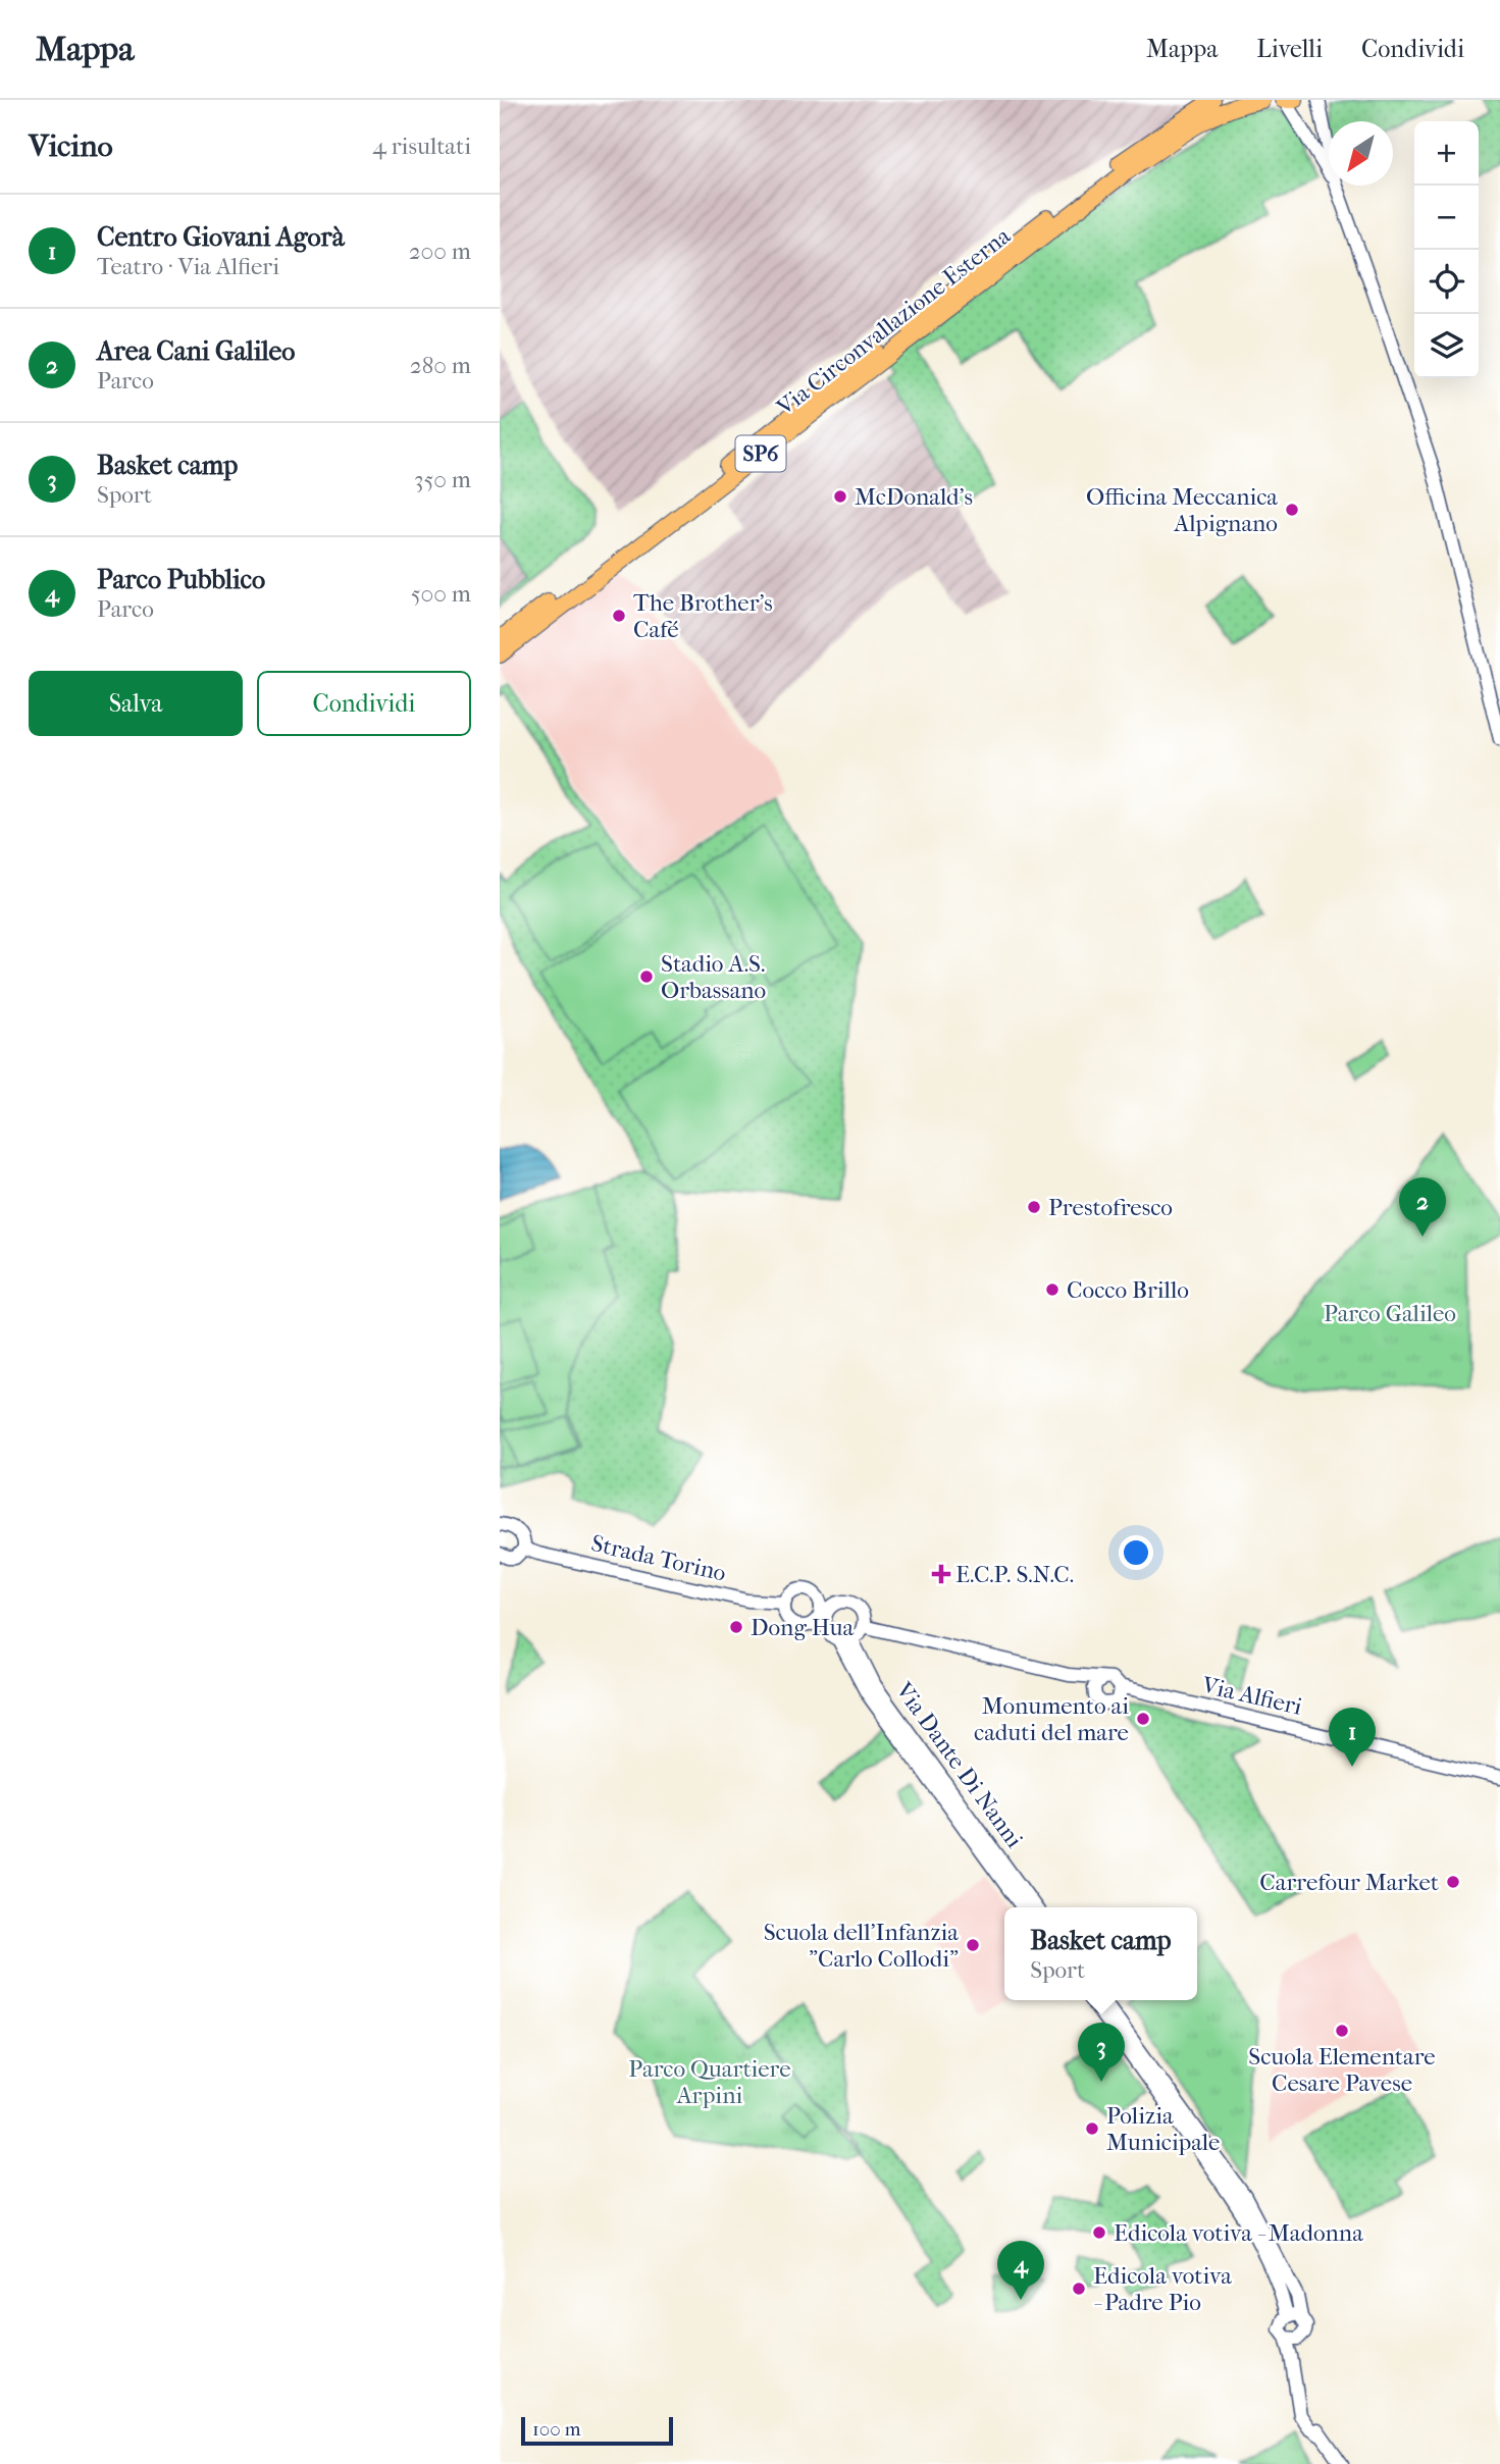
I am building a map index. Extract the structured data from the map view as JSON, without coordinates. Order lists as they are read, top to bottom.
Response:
{
  "streets": {
    "main road": ["Via Circonvallazione Esterna", "SP6"],
    "street": ["Strada Torino", "Via Alfieri", "Via Dante Di Nanni"]
  },
  "parks": ["Parco Galileo", "Parco Quartiere Arpini"],
  "places": {
    "other": [
      "McDonald's",
      "Officina Meccanica Alpignano",
      "The Brother's Café",
      "Stadio A.S. Orbassano",
      "Prestofresco",
      "Cocco Brillo",
      "Dong Hua",
      "Monumento ai caduti del mare",
      "Carrefour Market",
      "Scuola dell'Infanzia \"Carlo Collodi\"",
      "Scuola Elementare Cesare Pavese",
      "Polizia Municipale",
      "Edicola votiva - Madonna",
      "Edicola votiva - Padre Pio"
    ],
    "health": ["E.C.P. S.N.C."]
  },
  "scale_bar": "100 m",
  "north": "bottom left",
  "page": {
    "header": "Mappa",
    "nav": ["Mappa", "Livelli", "Condividi"],
    "heading": ["Vicino", "4 risultati"],
    "map_buttons": ["+", "−"],
    "list": [
      {
        "mark": "1",
        "name": "Centro Giovani Agorà",
        "note": "Teatro · Via Alfieri",
        "value": "200 m"
      },
      {
        "mark": "2",
        "name": "Area Cani Galileo",
        "note": "Parco",
        "value": "280 m"
      },
      {
        "mark": "3",
        "name": "Basket camp",
        "note": "Sport",
        "value": "350 m"
      },
      {
        "mark": "4",
        "name": "Parco Pubblico",
        "note": "Parco",
        "value": "500 m"
      }
    ],
    "buttons": ["Salva", "Condividi"],
    "pins": [
      "2",
      "1",
      "3",
      "4"
    ],
    "popup": ["Basket camp", "Sport"],
    "scale": "100 m"
  }
}
